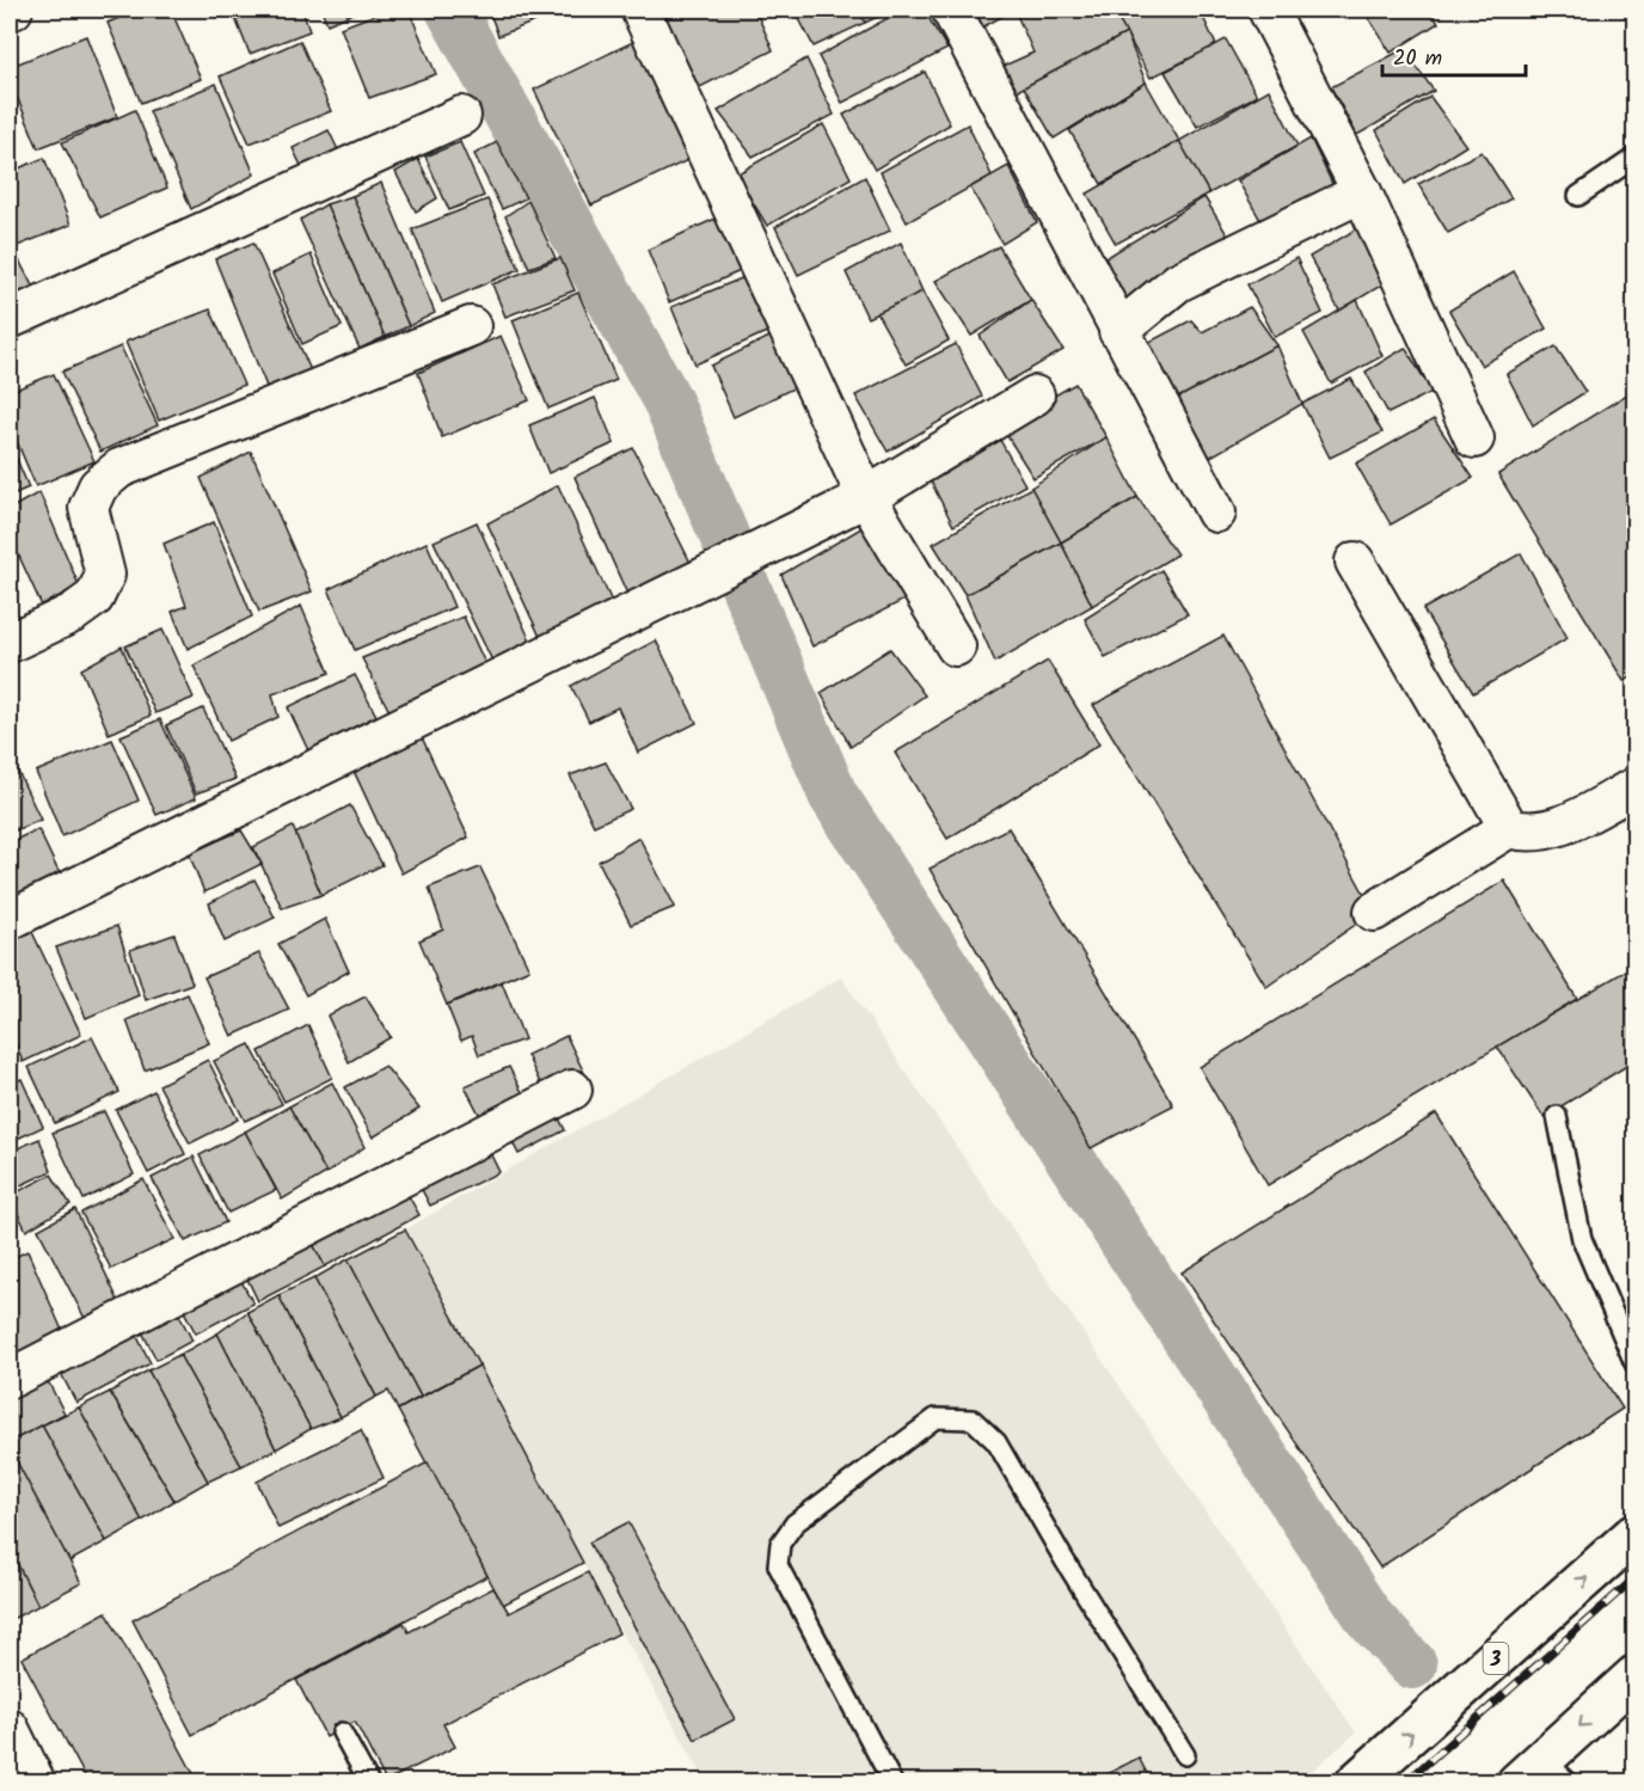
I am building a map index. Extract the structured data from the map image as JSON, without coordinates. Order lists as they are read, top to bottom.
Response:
{
  "streets": {
    "highway": ["3"]
  },
  "scale_bar": "20 m"
}
